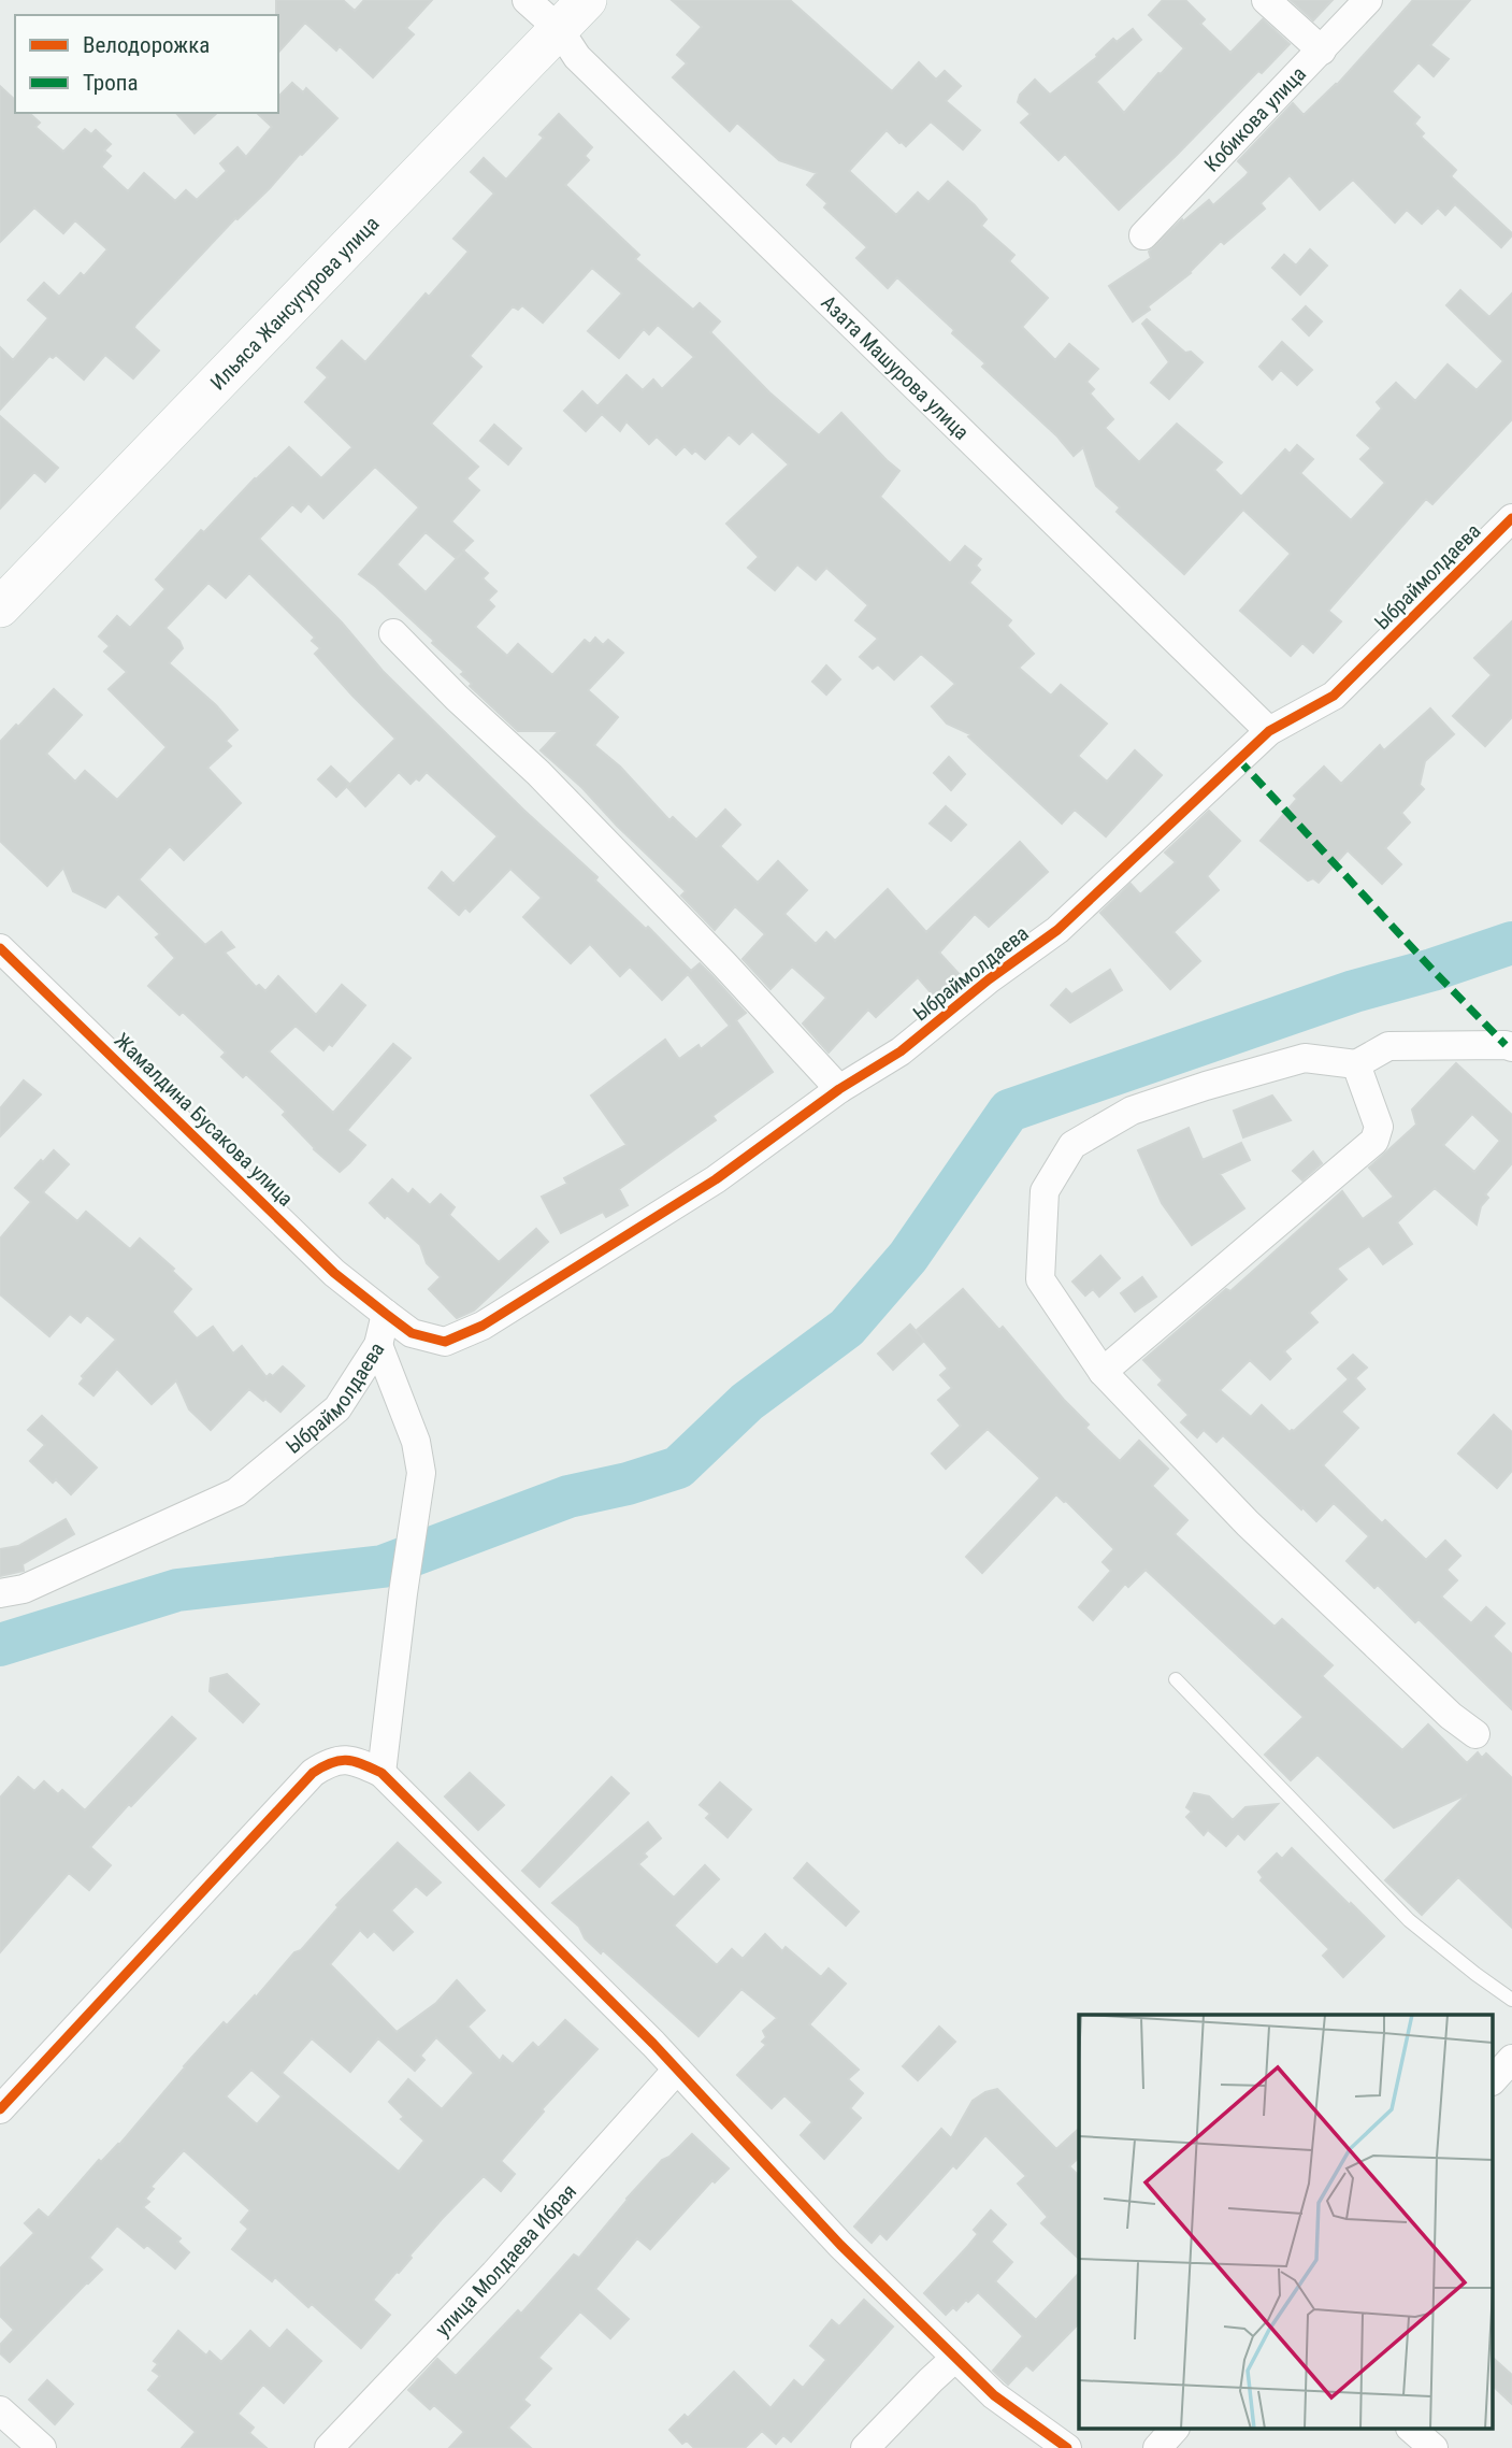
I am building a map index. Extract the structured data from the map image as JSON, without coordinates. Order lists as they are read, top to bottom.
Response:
{
  "streets": {
    "street": [
      "Кобикова улица",
      "Ильяса Жансугурова улица",
      "Азата Машурова улица",
      "Ыбраймолдаева",
      "Жамалдина Бусакова улица",
      "улица Молдаева Ибрая"
    ]
  },
  "crossings": [
    ["Ильяса Жансугурова улица", "Азата Машурова улица"],
    ["Азата Машурова улица", "Ыбраймолдаева"],
    ["Ыбраймолдаева", "Жамалдина Бусакова улица"]
  ],
  "legend": ["Велодорожка", "Тропа"]
}
